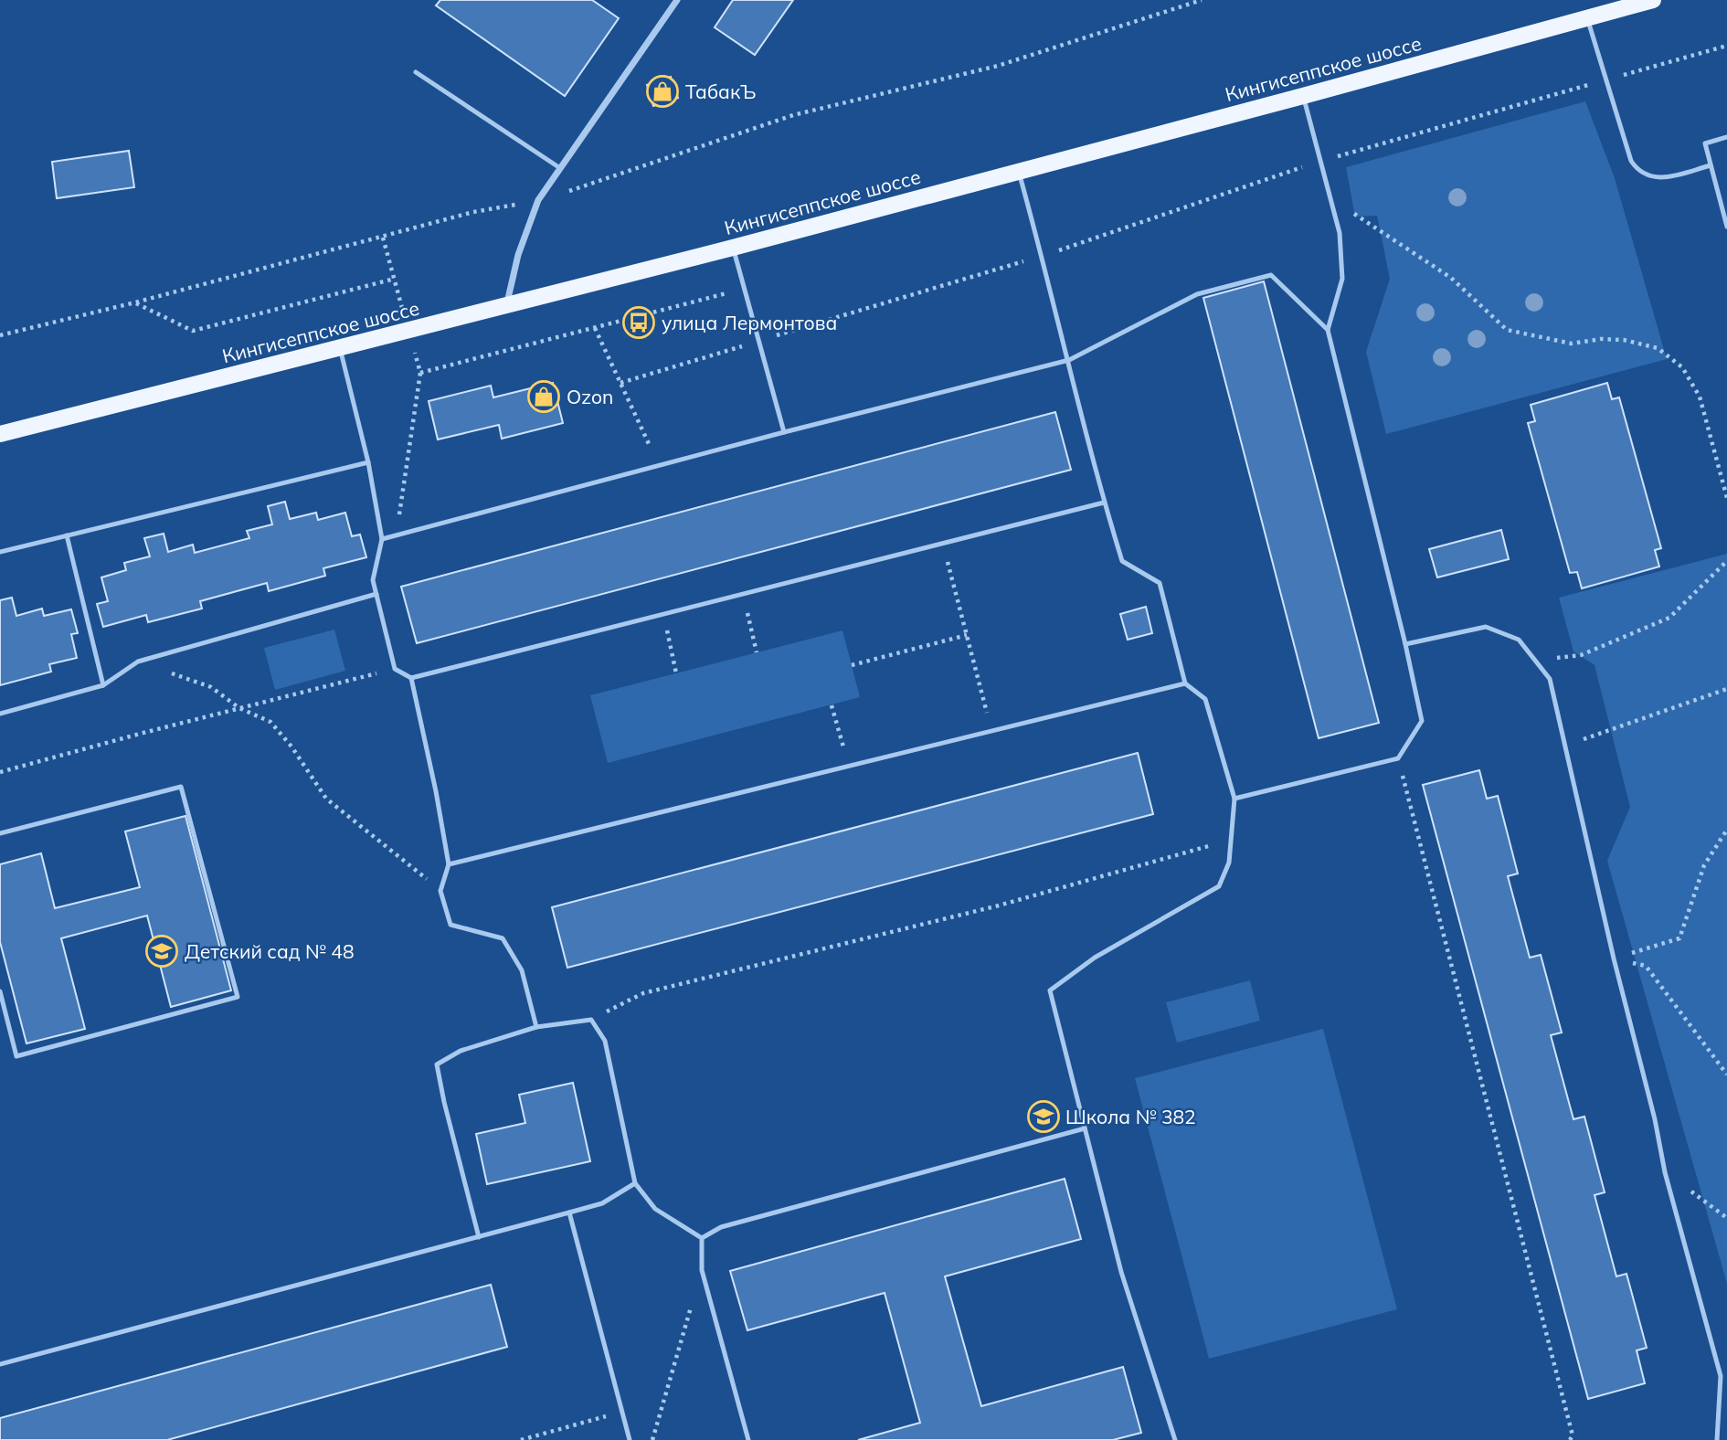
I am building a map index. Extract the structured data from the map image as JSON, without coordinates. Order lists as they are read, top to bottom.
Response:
{
  "streets": {
    "main road": ["Кингисеппское шоссе"]
  },
  "places": {
    "shop": ["ТабакЪ", "Ozon"],
    "bus stop": ["улица Лермонтова"],
    "school or university": ["Детский сад № 48", "Школа № 382"]
  }
}
